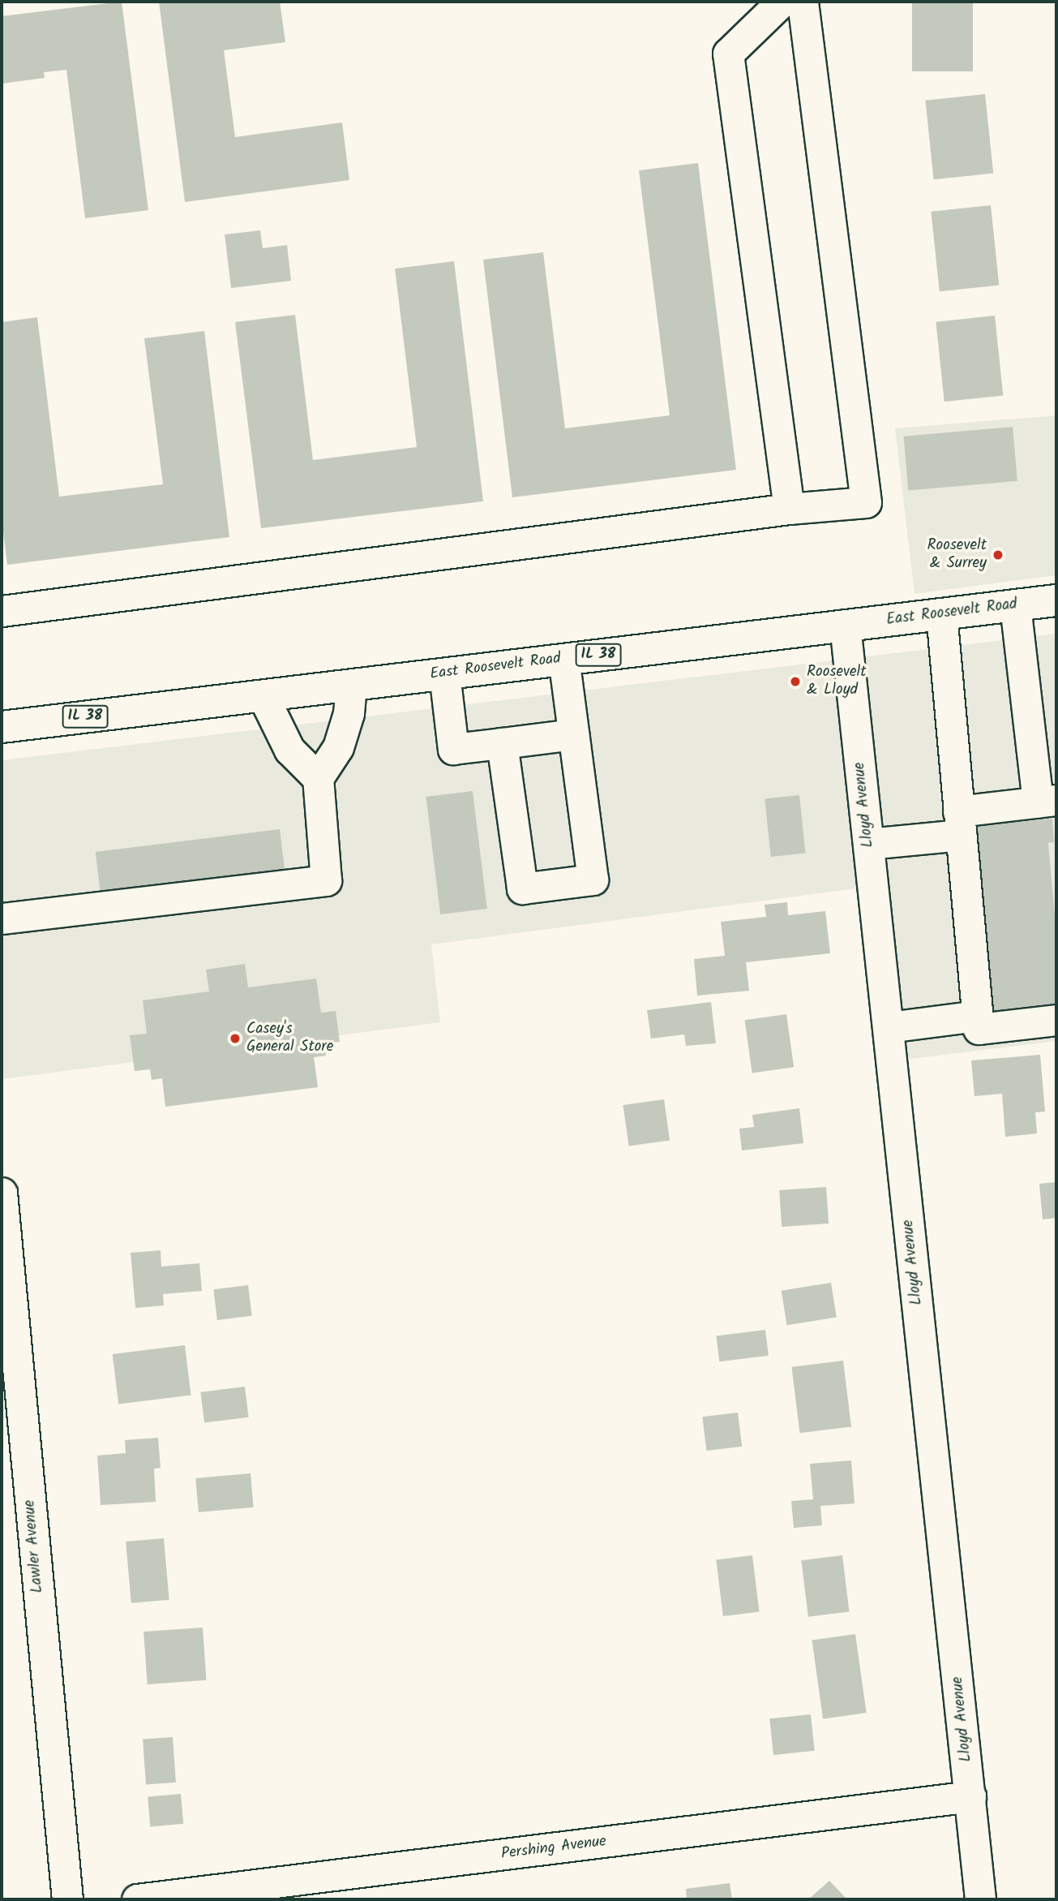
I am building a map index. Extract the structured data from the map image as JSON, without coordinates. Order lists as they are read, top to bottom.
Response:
{
  "streets": {
    "main road": ["East Roosevelt Road", "IL 38"],
    "street": ["Lloyd Avenue", "Lawler Avenue", "Pershing Avenue"]
  },
  "crossings": [
    ["East Roosevelt Road", "Lloyd Avenue"],
    ["Lloyd Avenue", "Pershing Avenue"]
  ],
  "places": ["Roosevelt & Surrey", "Roosevelt & Lloyd", "Casey's General Store"]
}
